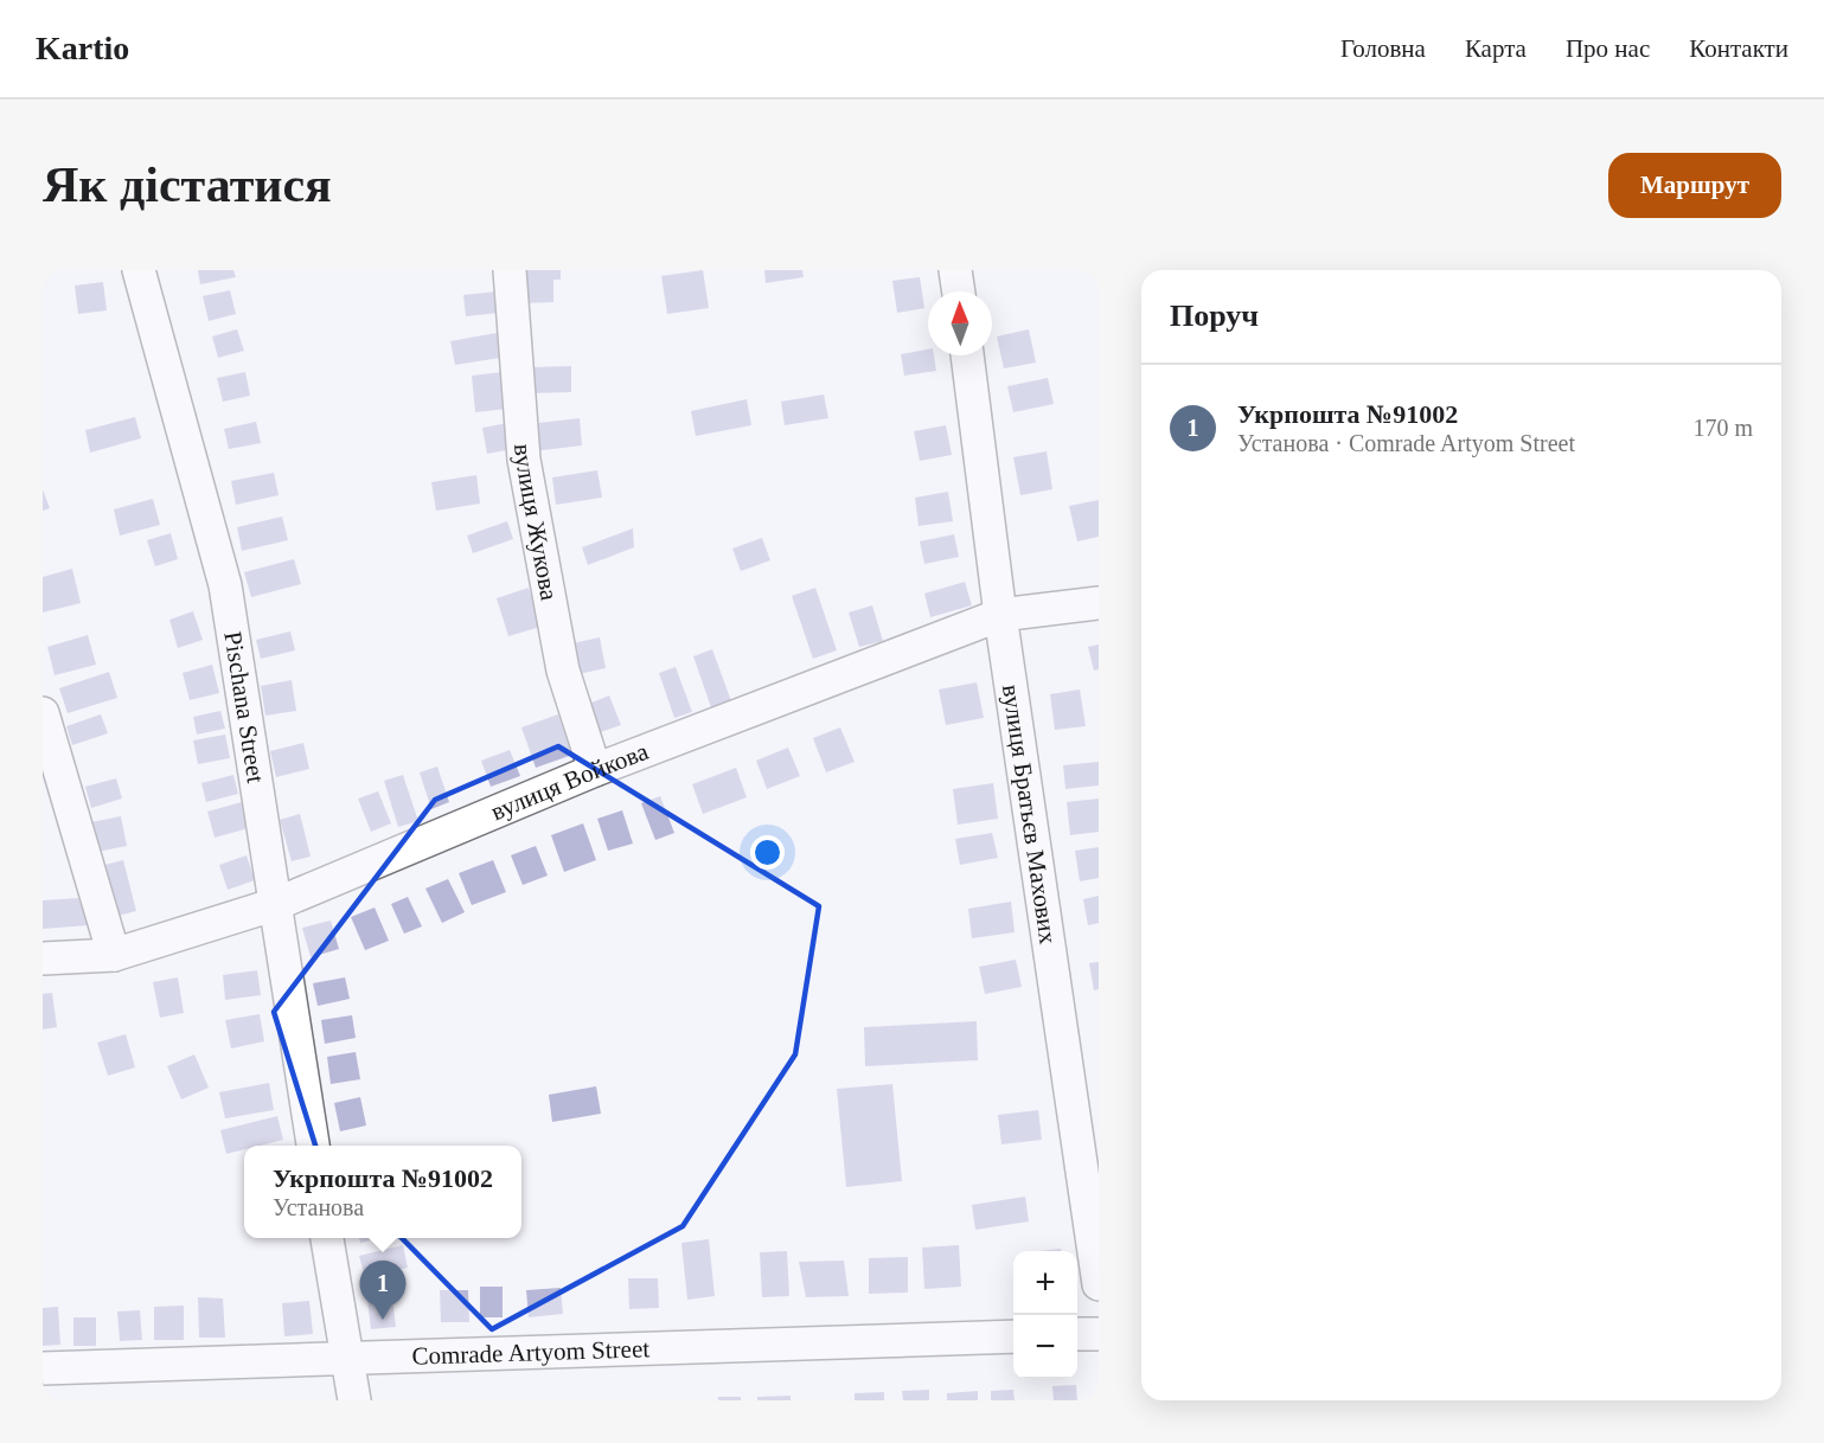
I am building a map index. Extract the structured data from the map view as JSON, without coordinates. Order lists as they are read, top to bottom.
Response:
{
  "streets": {
    "street": [
      "вулиця Жукова",
      "Pischana Street",
      "вулиця Войкова",
      "вулиця Братьєв Махових",
      "Comrade Artyom Street"
    ]
  },
  "crossings": [
    ["вулиця Жукова", "вулиця Войкова"],
    ["Pischana Street", "вулиця Войкова"],
    ["вулиця Войкова", "вулиця Братьєв Махових"]
  ],
  "north": "top",
  "page": {
    "header": "Kartio",
    "nav": [
      "Головна",
      "Карта",
      "Про нас",
      "Контакти"
    ],
    "buttons": "Маршрут",
    "title": "Як дістатися",
    "heading": "Поруч",
    "list": [
      {
        "mark": "1",
        "name": "Укрпошта №91002",
        "note": "Установа · Comrade Artyom Street",
        "value": "170 m"
      }
    ],
    "popup": ["Укрпошта №91002", "Установа"],
    "map_buttons": ["+", "−"],
    "pins": "1"
  }
}
